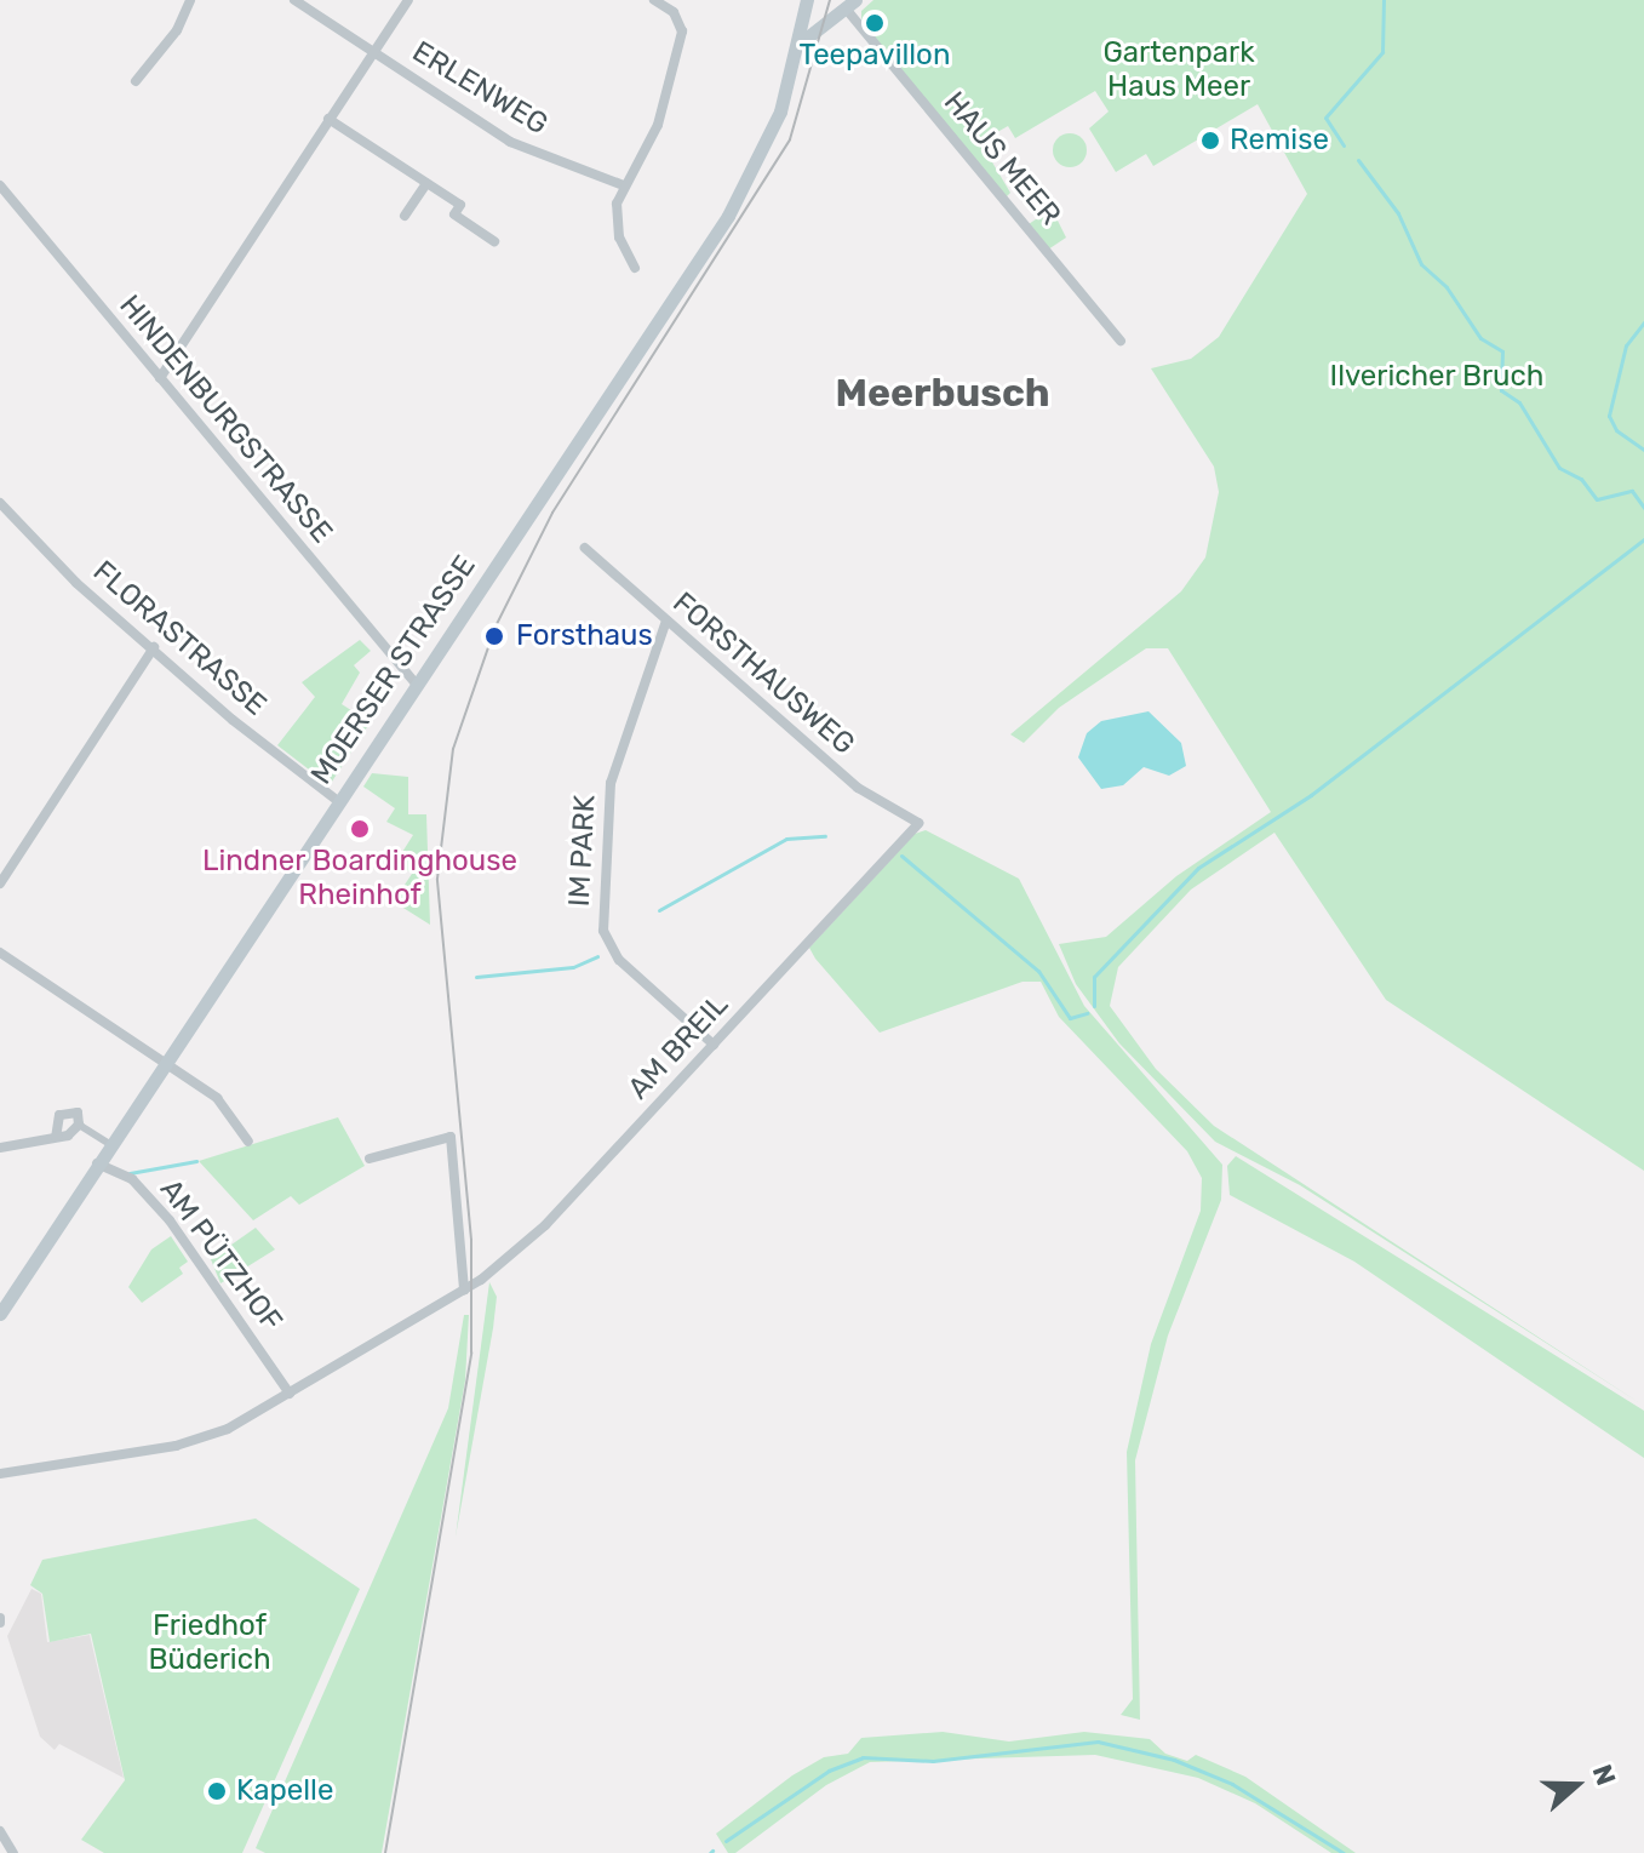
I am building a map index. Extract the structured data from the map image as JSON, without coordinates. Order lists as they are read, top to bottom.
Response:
{
  "streets": {
    "main road": ["MOERSER STRASSE"],
    "street": [
      "ERLENWEG",
      "HAUS MEER",
      "HINDENBURGSTRASSE",
      "FLORASTRASSE",
      "FORSTHAUSWEG",
      "IM PARK",
      "AM BREIL",
      "AM PÜTZHOF"
    ]
  },
  "crossings": [
    ["HAUS MEER", "MOERSER STRASSE"],
    ["HINDENBURGSTRASSE", "MOERSER STRASSE"],
    ["FLORASTRASSE", "MOERSER STRASSE"],
    ["MOERSER STRASSE", "AM PÜTZHOF"],
    ["FORSTHAUSWEG", "IM PARK"],
    ["FORSTHAUSWEG", "AM BREIL"],
    ["IM PARK", "AM BREIL"],
    ["AM BREIL", "AM PÜTZHOF"]
  ],
  "districts": ["Meerbusch"],
  "parks": ["Gartenpark Haus Meer", "Ilvericher Bruch", "Friedhof Büderich"],
  "places": [
    "Teepavillon",
    "Remise",
    "Forsthaus",
    "Lindner Boardinghouse Rheinhof",
    "Kapelle"
  ],
  "north": "right"
}
